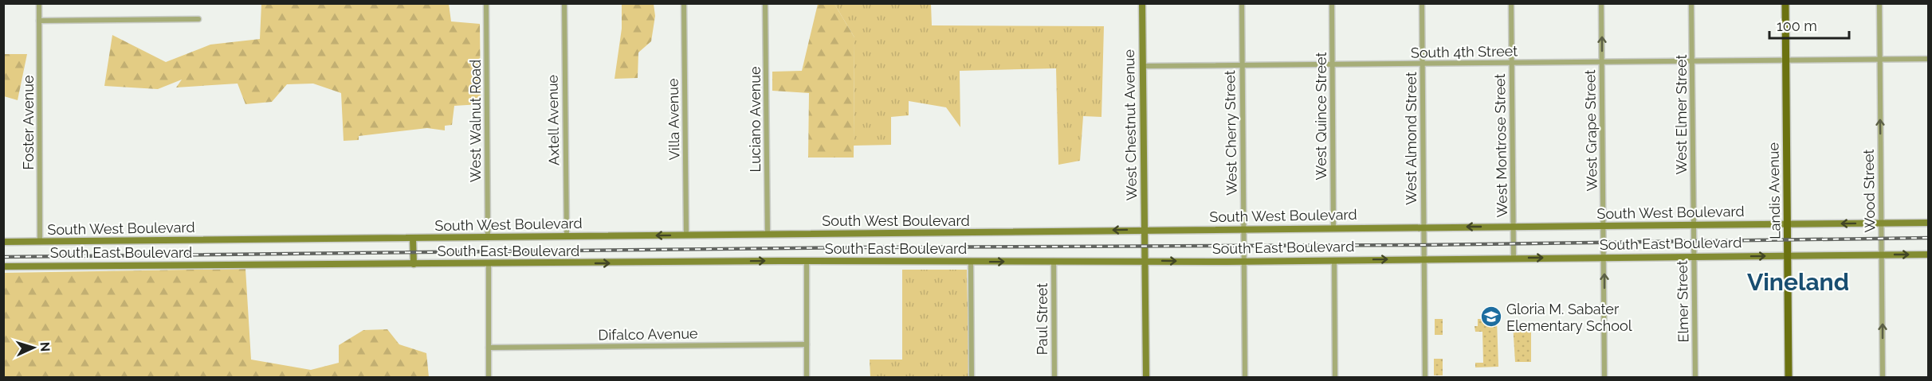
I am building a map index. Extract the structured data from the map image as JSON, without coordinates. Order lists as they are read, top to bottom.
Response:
{
  "streets": {
    "main road": [
      "West Chestnut Avenue",
      "Landis Avenue",
      "South West Boulevard",
      "South East Boulevard"
    ],
    "street": [
      "South 4th Street",
      "West Elmer Street",
      "West Quince Street",
      "Villa Avenue",
      "Luciano Avenue",
      "Axtell Avenue",
      "West Walnut Road",
      "Foster Avenue",
      "West Grape Street",
      "West Cherry Street",
      "West Almond Street",
      "West Montrose Street",
      "Wood Street",
      "Elmer Street",
      "Paul Street",
      "Difalco Avenue"
    ]
  },
  "crossings": [
    ["South 4th Street", "West Elmer Street"],
    ["South 4th Street", "West Quince Street"],
    ["South 4th Street", "West Chestnut Avenue"],
    ["South 4th Street", "West Grape Street"],
    ["South 4th Street", "West Cherry Street"],
    ["South 4th Street", "West Almond Street"],
    ["South 4th Street", "West Montrose Street"],
    ["South 4th Street", "Landis Avenue"],
    ["South 4th Street", "Wood Street"],
    ["West Elmer Street", "South West Boulevard"],
    ["West Elmer Street", "Elmer Street"],
    ["West Quince Street", "South West Boulevard"],
    ["Villa Avenue", "South West Boulevard"],
    ["Luciano Avenue", "South West Boulevard"],
    ["Axtell Avenue", "South West Boulevard"],
    ["West Walnut Road", "South West Boulevard"],
    ["Foster Avenue", "South West Boulevard"],
    ["West Chestnut Avenue", "South West Boulevard"],
    ["West Chestnut Avenue", "South East Boulevard"],
    ["West Grape Street", "South West Boulevard"],
    ["West Grape Street", "South East Boulevard"],
    ["West Cherry Street", "South West Boulevard"],
    ["West Cherry Street", "South East Boulevard"],
    ["West Almond Street", "South West Boulevard"],
    ["West Almond Street", "South East Boulevard"],
    ["West Montrose Street", "South West Boulevard"],
    ["West Montrose Street", "South East Boulevard"],
    ["Landis Avenue", "South West Boulevard"],
    ["Landis Avenue", "South East Boulevard"],
    ["Wood Street", "South West Boulevard"],
    ["Wood Street", "South East Boulevard"],
    ["South West Boulevard", "Elmer Street"],
    ["South East Boulevard", "Elmer Street"],
    ["South East Boulevard", "Paul Street"]
  ],
  "one_way": [
    "West Grape Street",
    "Wood Street",
    "South West Boulevard",
    "South East Boulevard"
  ],
  "districts": ["Vineland"],
  "places": {
    "school or university": ["Gloria M. Sabater Elementary School"]
  },
  "scale_bar": "100 m",
  "north": "right"
}
